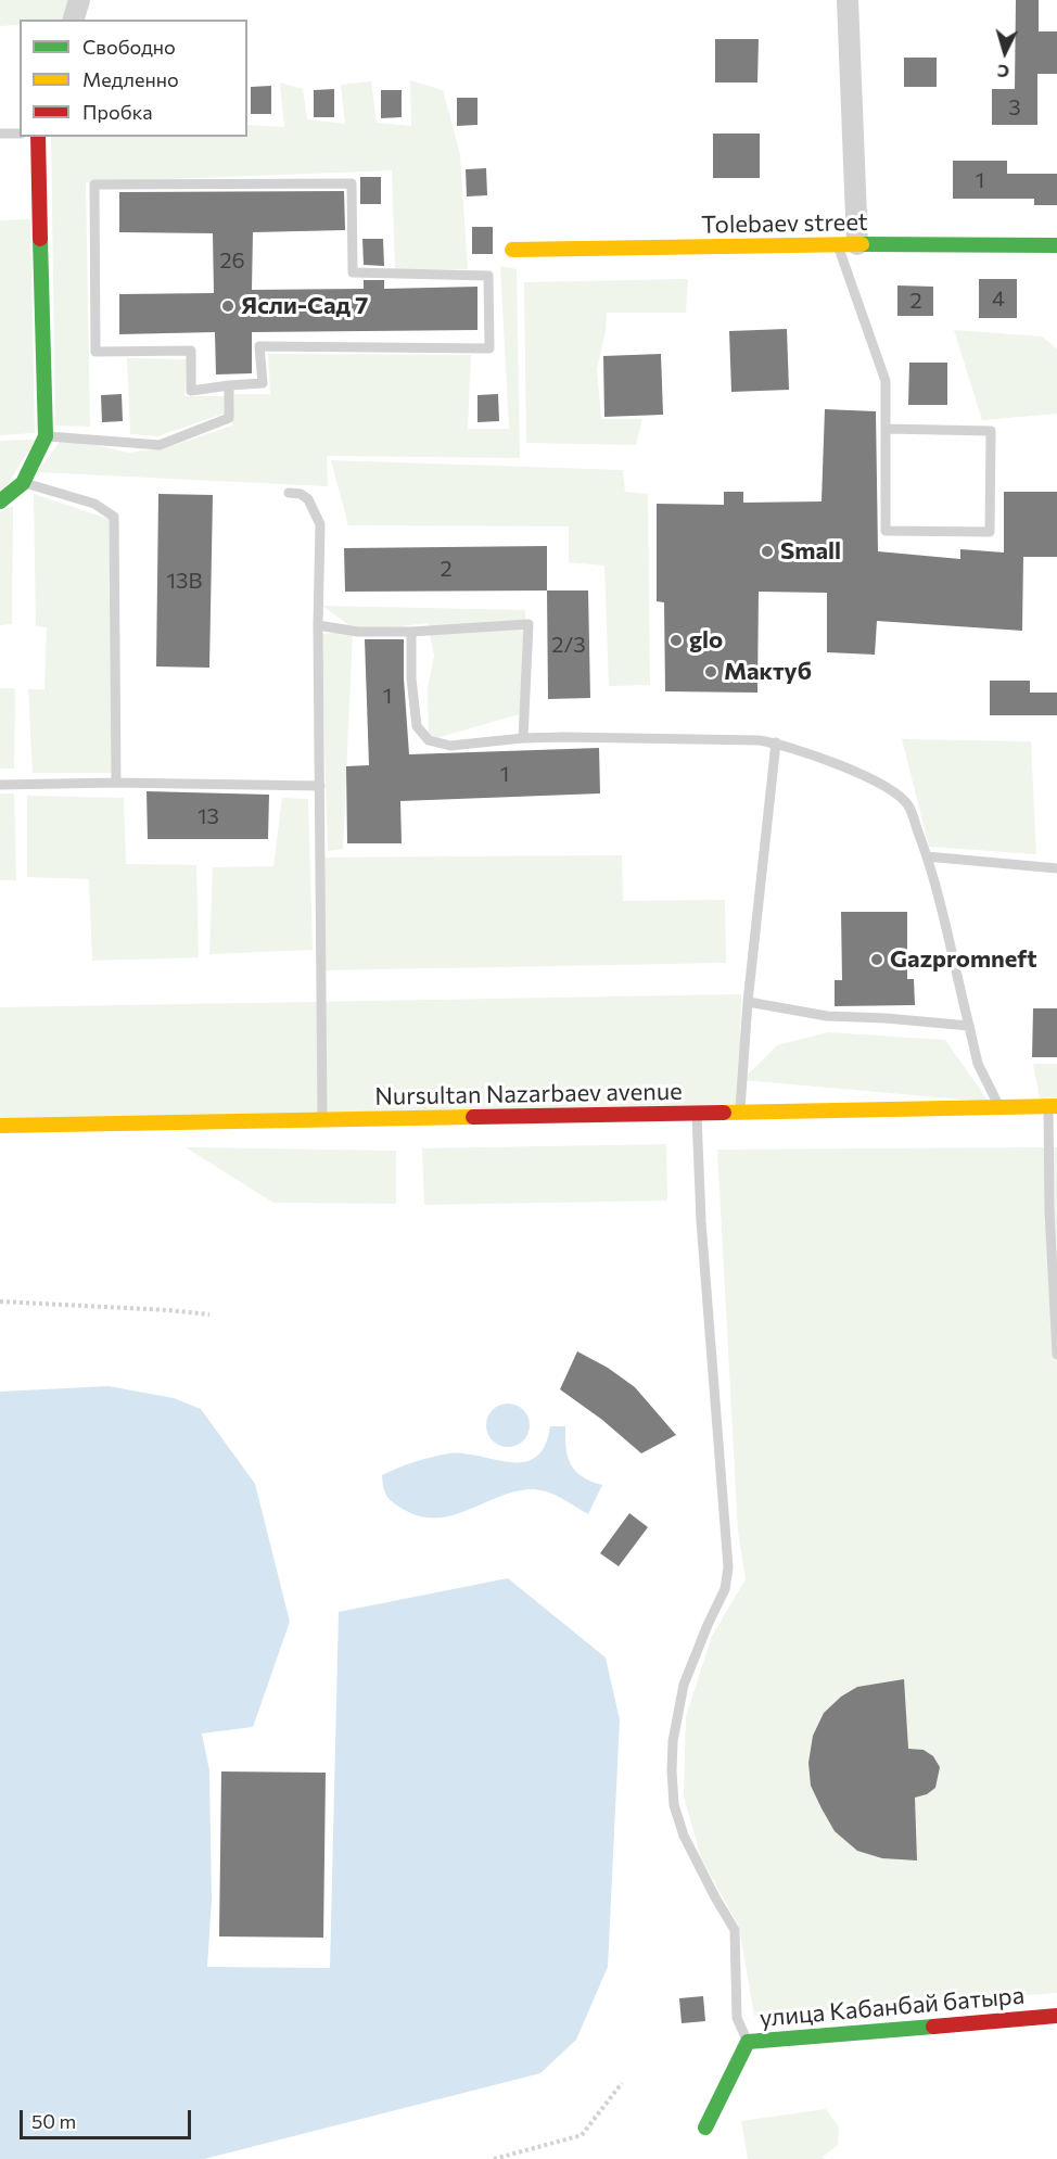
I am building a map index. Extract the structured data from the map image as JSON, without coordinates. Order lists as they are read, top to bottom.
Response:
{
  "streets": {
    "street": ["Tolebaev street", "Nursultan Nazarbaev avenue", "улица Кабанбай батыра"]
  },
  "places": [
    "Ясли-Сад 7",
    "Small",
    "glo",
    "Мактуб",
    "Gazpromneft"
  ],
  "house_numbers": [
    "3",
    "1",
    "26",
    "4",
    "2",
    "2",
    "13В",
    "2/3",
    "1",
    "1",
    "13"
  ],
  "legend": ["Свободно", "Медленно", "Пробка"],
  "scale_bar": "50 m",
  "north": "bottom"
}
